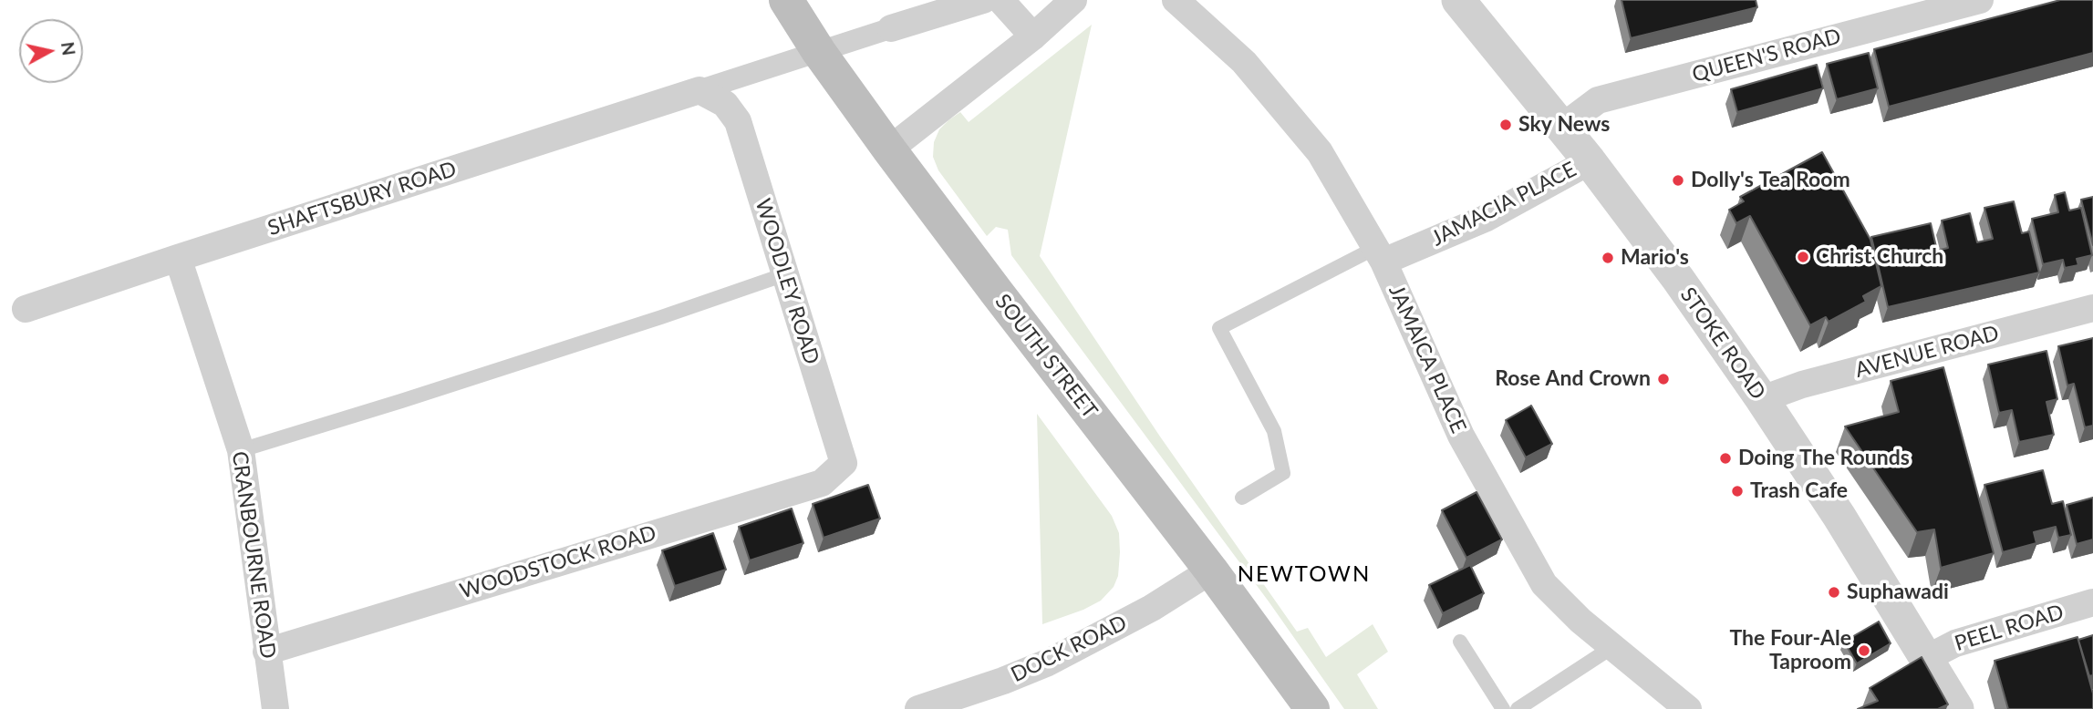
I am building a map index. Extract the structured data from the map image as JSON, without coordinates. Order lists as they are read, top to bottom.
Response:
{
  "streets": {
    "main road": ["SOUTH STREET"],
    "street": [
      "QUEEN'S ROAD",
      "SHAFTSBURY ROAD",
      "JAMACIA PLACE",
      "WOODLEY ROAD",
      "STOKE ROAD",
      "AVENUE ROAD",
      "JAMAICA PLACE",
      "CRANBOURNE ROAD",
      "WOODSTOCK ROAD",
      "PEEL ROAD",
      "DOCK ROAD"
    ]
  },
  "crossings": [
    ["QUEEN'S ROAD", "STOKE ROAD"],
    ["SHAFTSBURY ROAD", "WOODLEY ROAD"],
    ["SHAFTSBURY ROAD", "SOUTH STREET"],
    ["SHAFTSBURY ROAD", "CRANBOURNE ROAD"],
    ["JAMACIA PLACE", "STOKE ROAD"],
    ["JAMACIA PLACE", "JAMAICA PLACE"],
    ["WOODLEY ROAD", "WOODSTOCK ROAD"],
    ["STOKE ROAD", "AVENUE ROAD"],
    ["STOKE ROAD", "PEEL ROAD"],
    ["SOUTH STREET", "DOCK ROAD"],
    ["CRANBOURNE ROAD", "WOODSTOCK ROAD"]
  ],
  "districts": ["NEWTOWN"],
  "places": [
    "Sky News",
    "Dolly's Tea Room",
    "Christ Church",
    "Mario's",
    "Rose And Crown",
    "Doing The Rounds",
    "Trash Cafe",
    "Suphawadi",
    "The Four-Ale Taproom"
  ],
  "north": "right"
}
